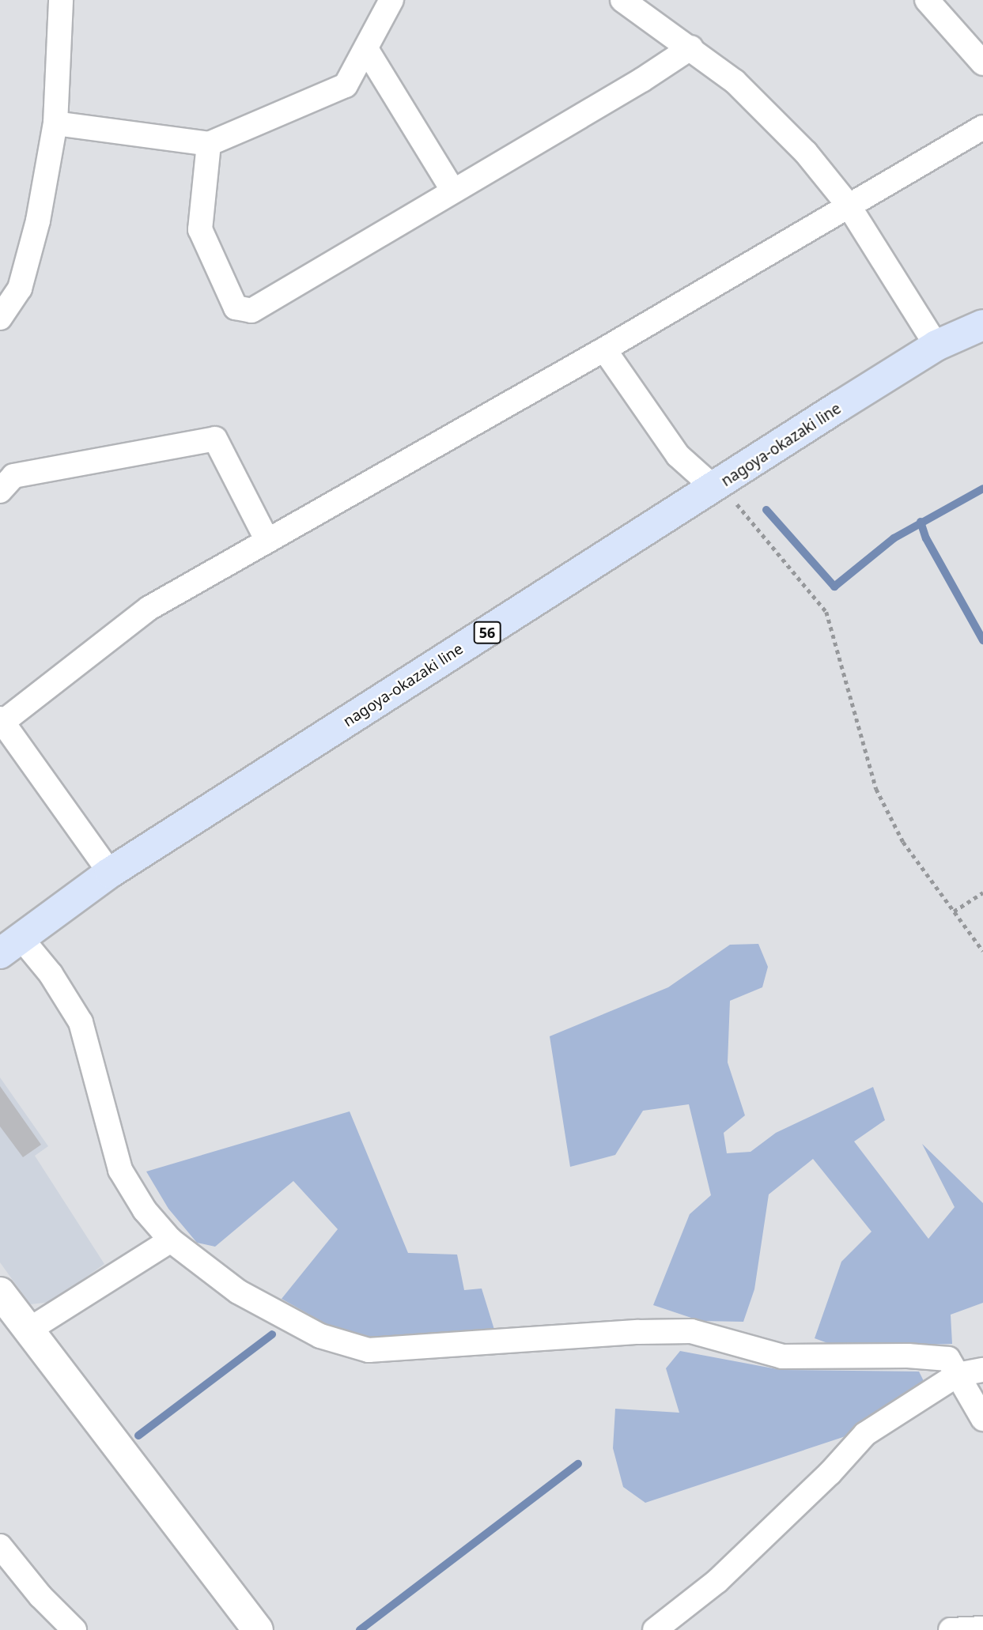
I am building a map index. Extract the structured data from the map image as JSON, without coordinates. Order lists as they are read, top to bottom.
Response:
{
  "streets": {
    "main road": ["nagoya-okazaki line", "56"]
  }
}
